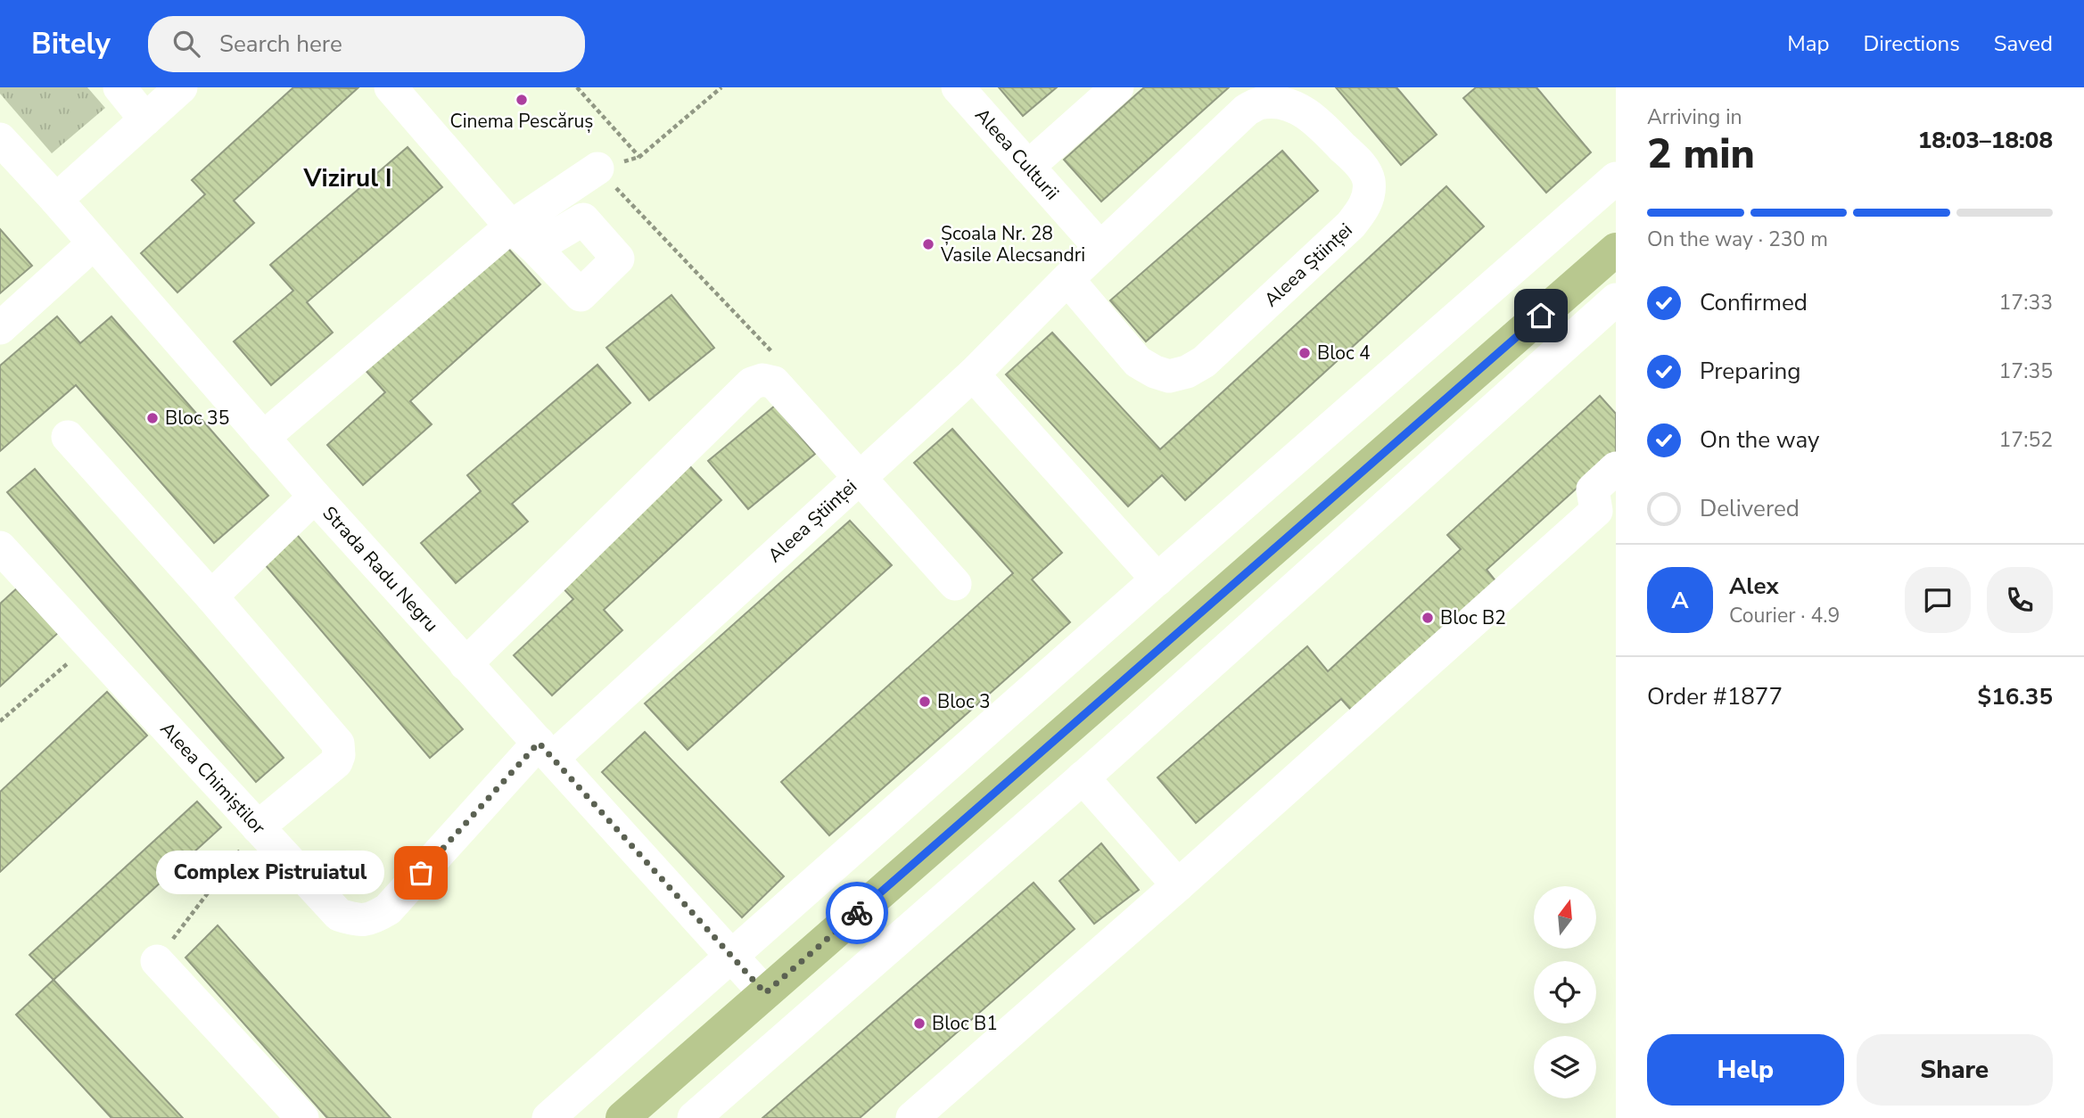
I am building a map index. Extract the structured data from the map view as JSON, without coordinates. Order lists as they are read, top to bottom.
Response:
{
  "streets": {
    "street": [
      "Aleea Culturii",
      "Aleea Științei",
      "Strada Radu Negru",
      "Aleea Chimiștilor"
    ]
  },
  "crossings": [
    ["Aleea Culturii", "Aleea Științei"],
    ["Aleea Științei", "Strada Radu Negru"],
    ["Aleea Științei", "Aleea Chimiștilor"],
    ["Strada Radu Negru", "Aleea Chimiștilor"]
  ],
  "districts": ["Vizirul I"],
  "places": [
    "Cinema Pescăruș",
    "Școala Nr. 28 Vasile Alecsandri",
    "Bloc 4",
    "Bloc 35",
    "Bloc B2",
    "Bloc 3",
    "Complex Pistruiatul",
    "Bloc B1"
  ],
  "north": "top",
  "page": {
    "header": "Bitely",
    "search": "Search here",
    "nav": ["Map", "Directions", "Saved"],
    "heading": ["2 min", "Arriving in", "18:03–18:08"],
    "panel": [
      "Alex",
      "Courier · 4.9",
      "Order #1877",
      "$16.35"
    ],
    "bar": "On the way · 230 m",
    "list": [
      ["Confirmed", "17:33"],
      ["Preparing", "17:35"],
      ["On the way", "17:52"],
      "Delivered"
    ],
    "round": "A",
    "bubble": "Complex Pistruiatul",
    "buttons": ["Help", "Share"]
  }
}
